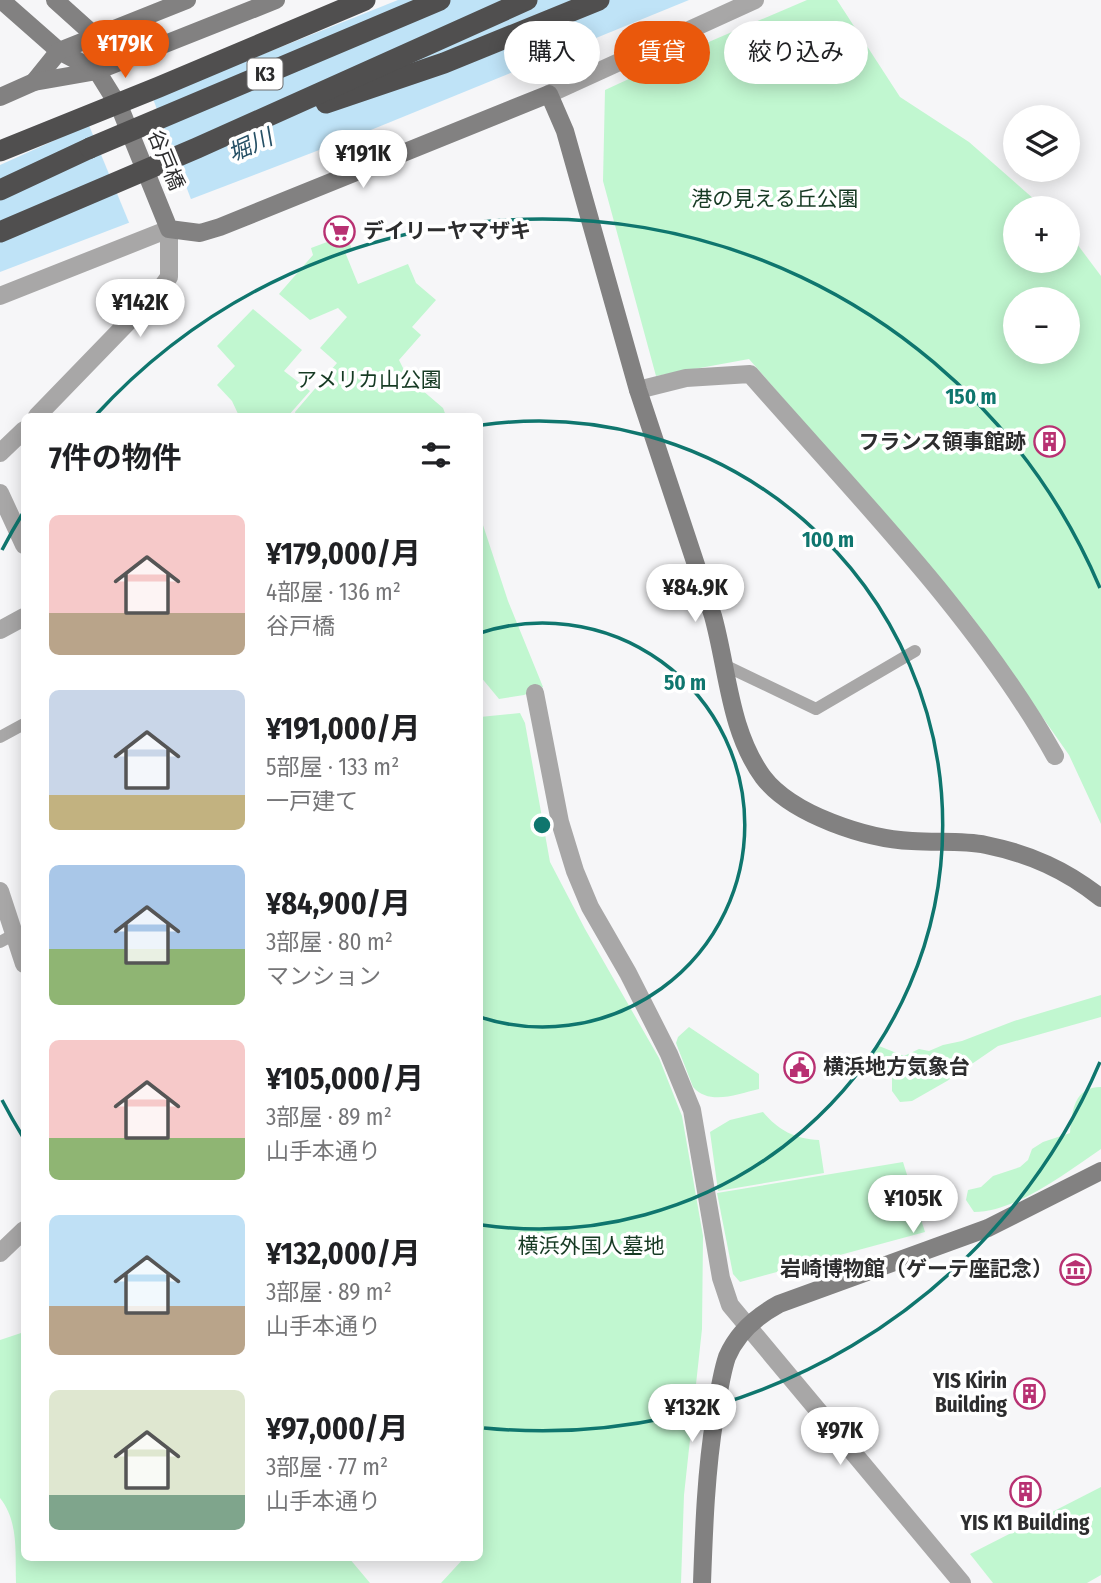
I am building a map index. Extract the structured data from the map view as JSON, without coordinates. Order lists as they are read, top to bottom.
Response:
{
  "streets": {
    "highway": ["K3"],
    "street": ["谷戸橋"]
  },
  "water": ["堀川"],
  "parks": ["港の見える丘公園", "アメリカ山公園", "横浜外国人墓地"],
  "places": {
    "supermarket": ["デイリーヤマザキ"],
    "building": ["フランス領事館跡", "YIS Kirin Building", "YIS K1 Building"],
    "public building": ["横浜地方気象台"],
    "museum": ["岩崎博物館（ゲーテ座記念）"]
  },
  "page": {
    "price": [
      "¥179K",
      "¥191K",
      "¥142K",
      "¥84.9K",
      "¥105K",
      "¥132K",
      "¥97K"
    ],
    "chip": ["購入", "賃貸", "絞り込み"],
    "map_buttons": ["+", "−"],
    "heading": "7件の物件",
    "list": [
      {
        "name": "¥179,000/月",
        "note": "4部屋 · 136 m² · 谷戸橋"
      },
      {
        "name": "¥191,000/月",
        "note": "5部屋 · 133 m² · 一戸建て"
      },
      {
        "name": "¥84,900/月",
        "note": "3部屋 · 80 m² · マンション"
      },
      {
        "name": "¥105,000/月",
        "note": "3部屋 · 89 m² · 山手本通り"
      },
      {
        "name": "¥132,000/月",
        "note": "3部屋 · 89 m² · 山手本通り"
      },
      {
        "name": "¥97,000/月",
        "note": "3部屋 · 77 m² · 山手本通り"
      }
    ]
  },
  "rings": ["150 m", "100 m", "50 m"]
}
